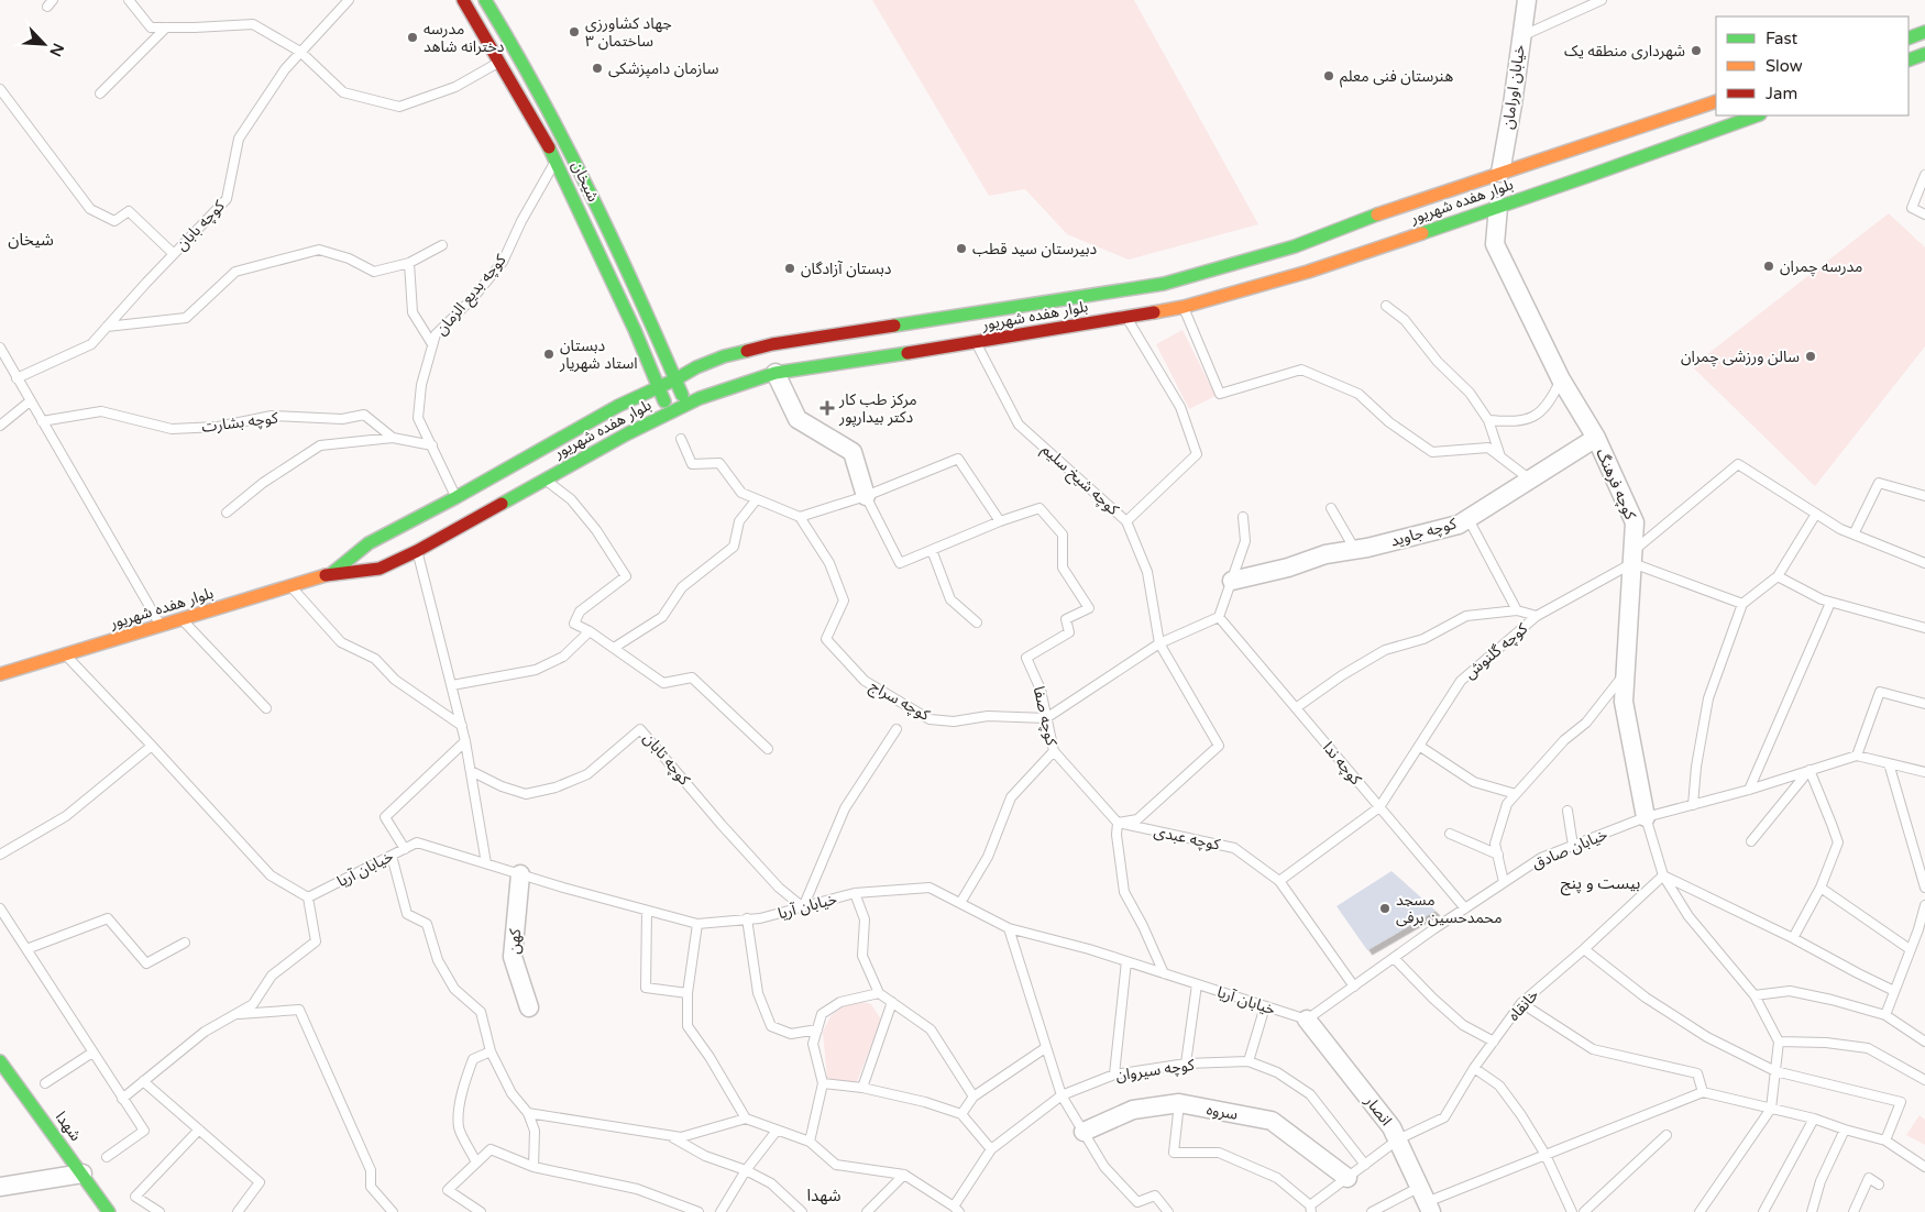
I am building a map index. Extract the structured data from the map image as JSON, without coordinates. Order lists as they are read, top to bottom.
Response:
{
  "streets": {
    "street": [
      "خیابان اورامان",
      "شیخان",
      "بلوار هفده شهریور",
      "کوچه فرهنگ",
      "کوچه جاوید",
      "کهن",
      "انصار",
      "سروه",
      "شهدا"
    ],
    "lane": [
      "کوچه بابان",
      "کوچه بدیع الزمان",
      "کوچه بشارت",
      "کوچه شیخ سلیم",
      "کوچه گلنوش",
      "کوچه سراج",
      "کوچه صفا",
      "کوچه تابان",
      "کوچه ندا",
      "کوچه عبدی",
      "خیابان صادق",
      "خیابان آریا",
      "خانقاه",
      "کوچه سیروان"
    ]
  },
  "crossings": [
    ["خیابان اورامان", "بلوار هفده شهریور"],
    ["شیخان", "بلوار هفده شهریور"],
    ["شیخان", "کوچه بدیع الزمان"],
    ["بلوار هفده شهریور", "کوچه بدیع الزمان"],
    ["بلوار هفده شهریور", "کوچه شیخ سلیم"],
    ["بلوار هفده شهریور", "کوچه فرهنگ"],
    ["کوچه بدیع الزمان", "کوچه بشارت"],
    ["کوچه شیخ سلیم", "کوچه عبدی"],
    ["کوچه فرهنگ", "کوچه جاوید"],
    ["کوچه فرهنگ", "کوچه گلنوش"],
    ["کوچه فرهنگ", "خیابان صادق"],
    ["کوچه گلنوش", "کوچه ندا"],
    ["کوچه سراج", "کوچه صفا"],
    ["کوچه صفا", "خیابان آریا"],
    ["کوچه تابان", "خیابان آریا"],
    ["کوچه ندا", "خیابان صادق"],
    ["کوچه عبدی", "خیابان صادق"],
    ["خیابان صادق", "خیابان آریا"],
    ["خیابان صادق", "انصار"],
    ["خیابان آریا", "کهن"],
    ["خیابان آریا", "انصار"],
    ["خانقاه", "کوچه سیروان"],
    ["خانقاه", "انصار"],
    ["خانقاه", "سروه"]
  ],
  "districts": ["شیخان", "بیست و پنج", "شهدا"],
  "places": {
    "other": [
      "جهاد کشاورزی ساختمان ۳",
      "مدرسه دخترانه شاهد",
      "شهرداری منطقه یک",
      "سازمان دامپزشکی",
      "هنرستان فنی معلم",
      "دبیرستان سید قطب",
      "مدرسه چمران",
      "دبستان آزادگان",
      "دبستان استاد شهریار",
      "سالن ورزشی چمران",
      "مسجد محمدحسین برفی"
    ],
    "health": ["مرکز طب کار دکتر بیدارپور"]
  },
  "legend": ["Fast", "Slow", "Jam"],
  "north": "bottom right"
}
